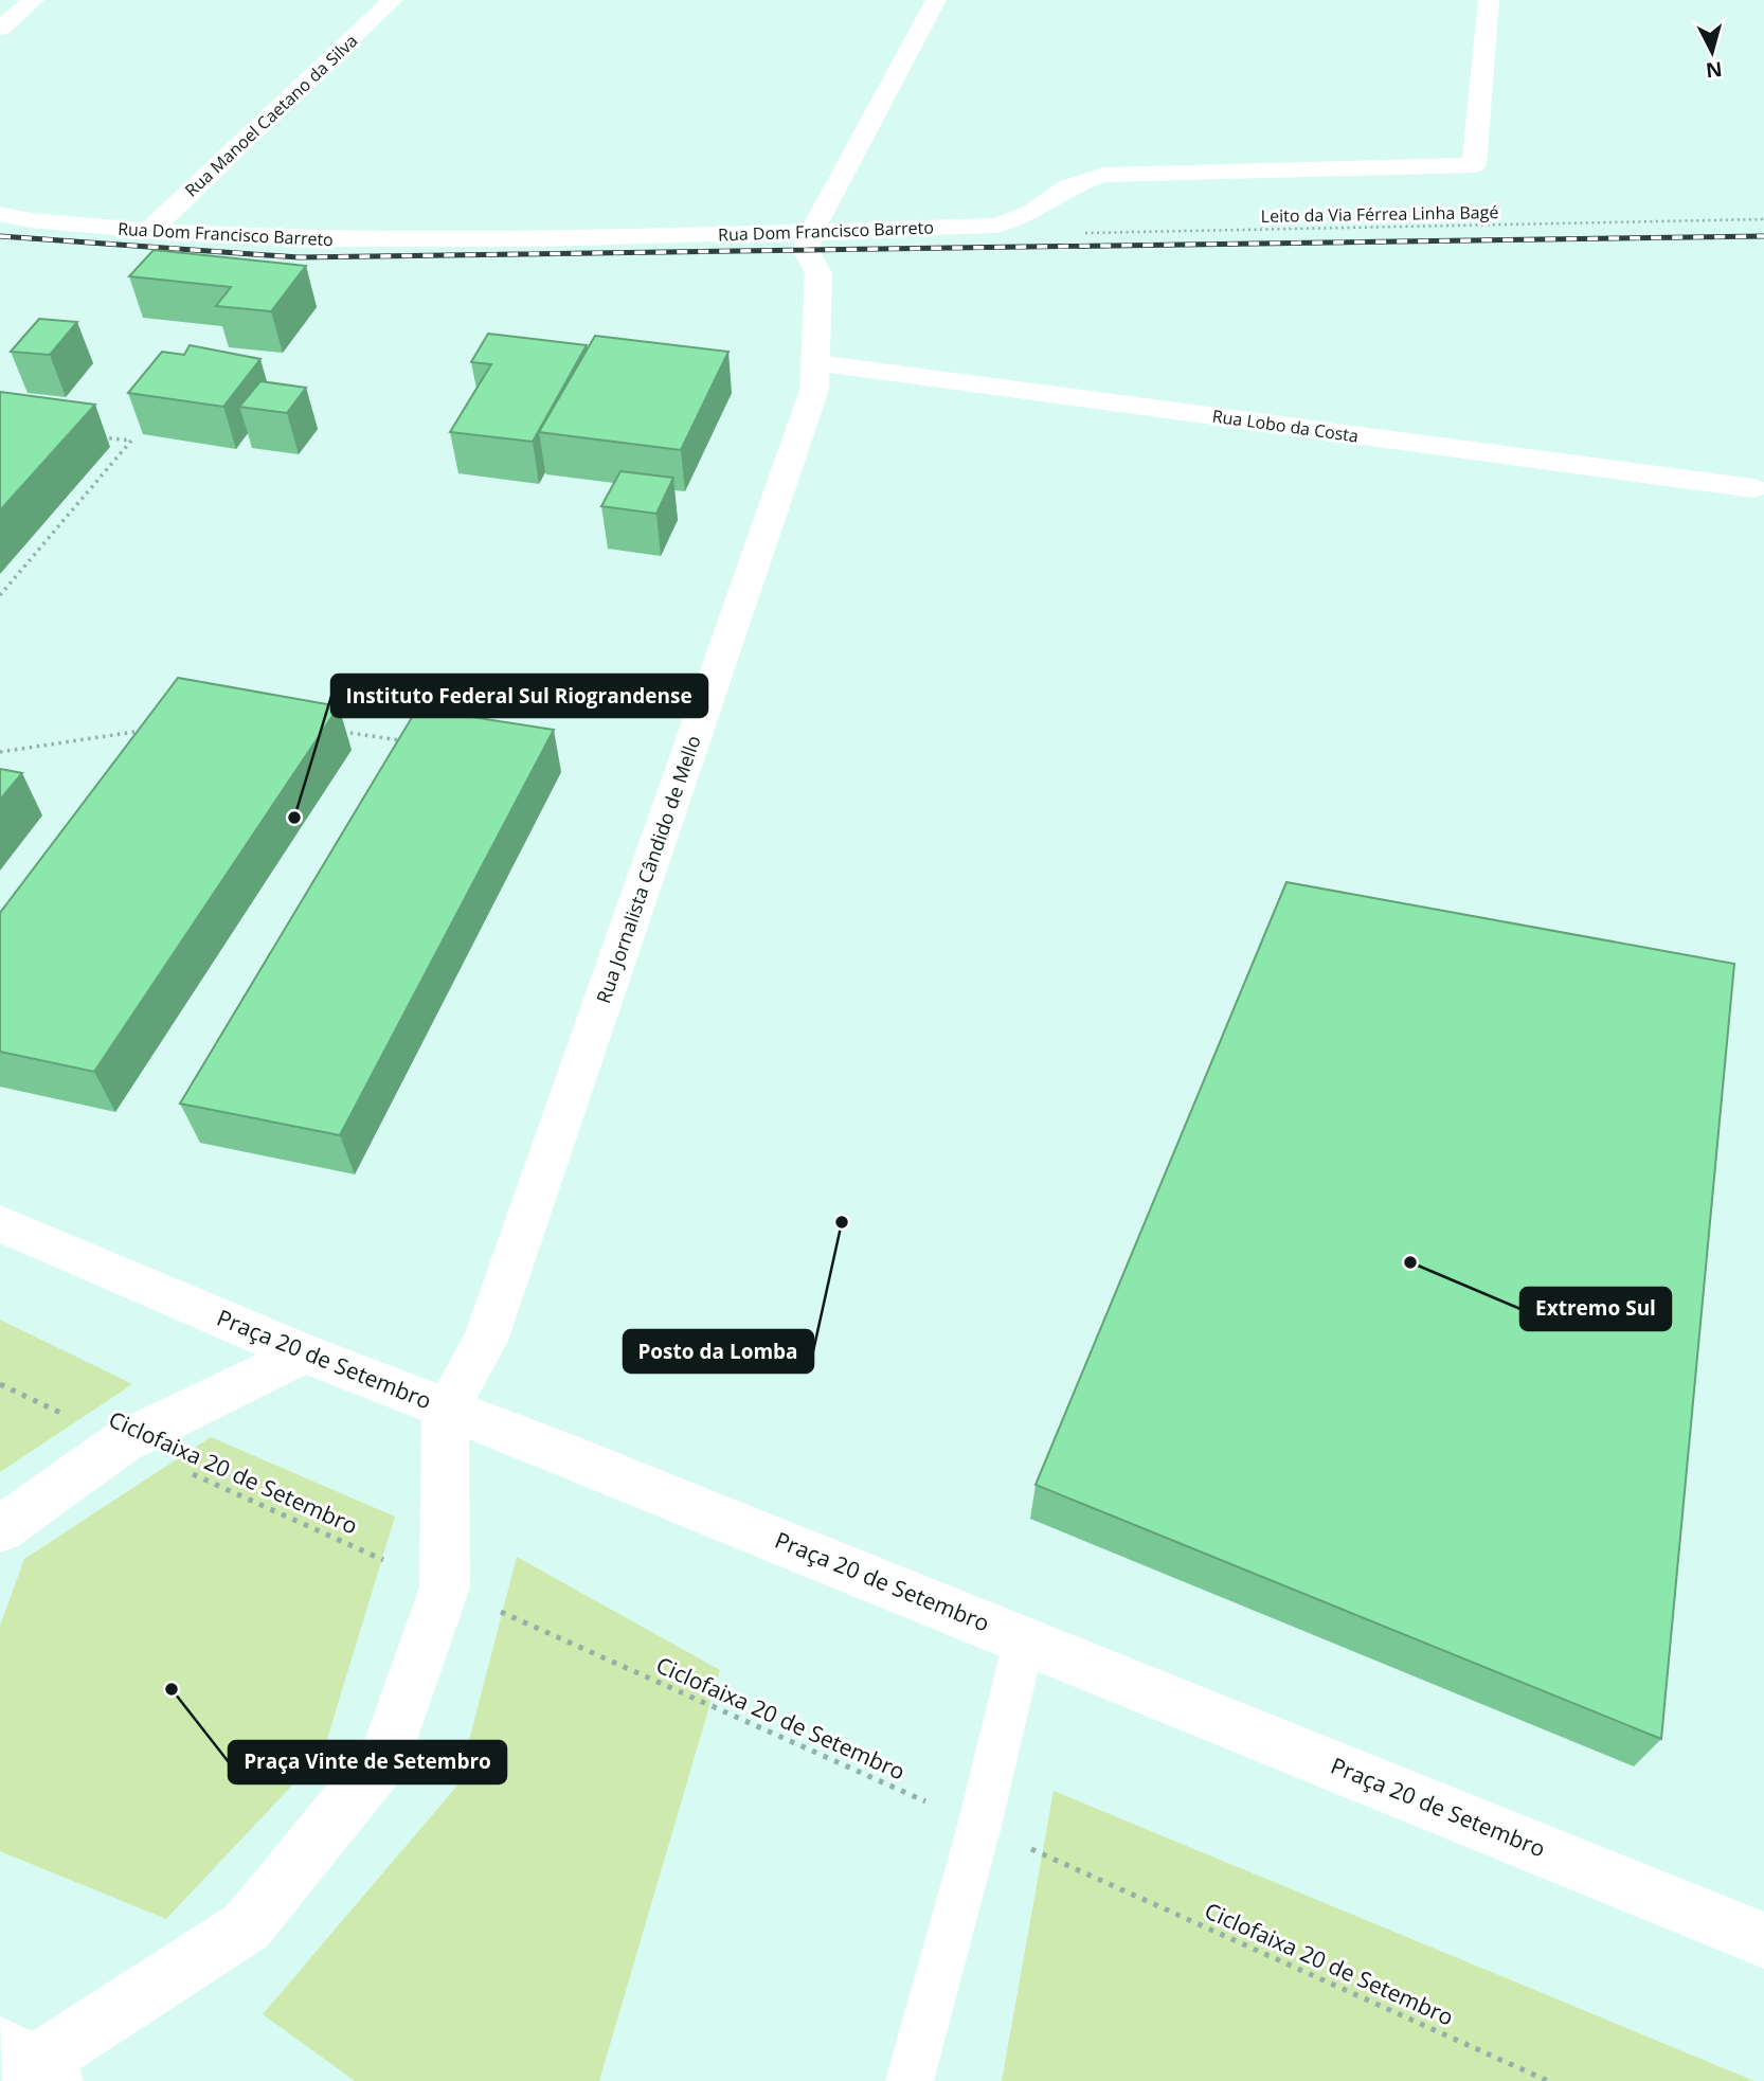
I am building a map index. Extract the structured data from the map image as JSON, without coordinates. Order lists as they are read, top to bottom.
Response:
{
  "streets": {
    "street": [
      "Rua Manoel Caetano da Silva",
      "Rua Dom Francisco Barreto",
      "Rua Lobo da Costa",
      "Rua Jornalista Cândido de Mello",
      "Praça 20 de Setembro"
    ],
    "path": ["Leito da Via Férrea Linha Bagé", "Ciclofaixa 20 de Setembro"]
  },
  "crossings": [
    ["Rua Manoel Caetano da Silva", "Rua Dom Francisco Barreto"],
    ["Leito da Via Férrea Linha Bagé", "Rua Dom Francisco Barreto"],
    ["Rua Dom Francisco Barreto", "Rua Jornalista Cândido de Mello"],
    ["Rua Lobo da Costa", "Rua Jornalista Cândido de Mello"],
    ["Rua Jornalista Cândido de Mello", "Praça 20 de Setembro"]
  ],
  "places": [
    "Instituto Federal Sul Riograndense",
    "Posto da Lomba",
    "Extremo Sul",
    "Praça Vinte de Setembro"
  ],
  "north": "bottom"
}
